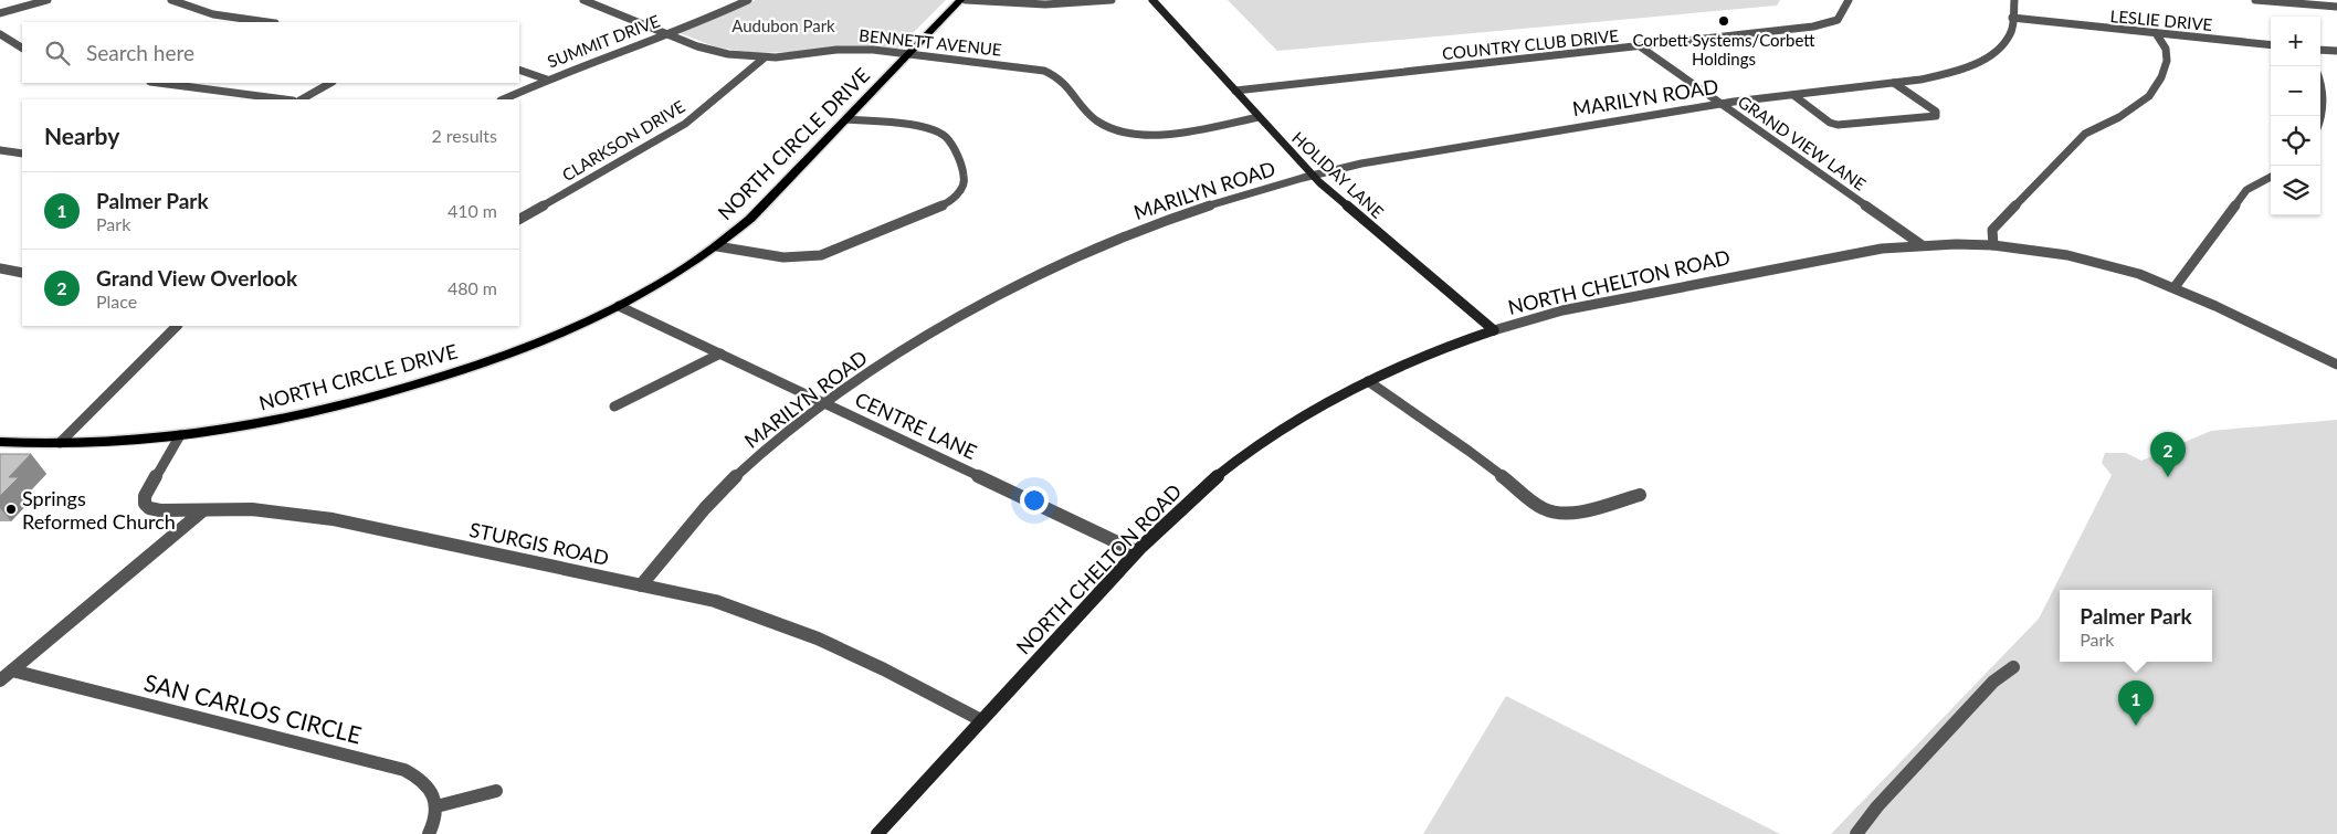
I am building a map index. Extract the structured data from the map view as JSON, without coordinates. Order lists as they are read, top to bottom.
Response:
{
  "streets": {
    "main road": ["NORTH CIRCLE DRIVE"],
    "street": [
      "LESLIE DRIVE",
      "SUMMIT DRIVE",
      "BENNETT AVENUE",
      "COUNTRY CLUB DRIVE",
      "MARILYN ROAD",
      "CLARKSON DRIVE",
      "GRAND VIEW LANE",
      "HOLIDAY LANE",
      "NORTH CHELTON ROAD",
      "CENTRE LANE",
      "STURGIS ROAD",
      "SAN CARLOS CIRCLE"
    ]
  },
  "crossings": [
    ["LESLIE DRIVE", "MARILYN ROAD"],
    ["SUMMIT DRIVE", "BENNETT AVENUE"],
    ["BENNETT AVENUE", "CLARKSON DRIVE"],
    ["BENNETT AVENUE", "NORTH CIRCLE DRIVE"],
    ["BENNETT AVENUE", "HOLIDAY LANE"],
    ["COUNTRY CLUB DRIVE", "GRAND VIEW LANE"],
    ["COUNTRY CLUB DRIVE", "HOLIDAY LANE"],
    ["MARILYN ROAD", "GRAND VIEW LANE"],
    ["MARILYN ROAD", "HOLIDAY LANE"],
    ["MARILYN ROAD", "CENTRE LANE"],
    ["MARILYN ROAD", "STURGIS ROAD"],
    ["GRAND VIEW LANE", "NORTH CHELTON ROAD"],
    ["NORTH CIRCLE DRIVE", "CENTRE LANE"],
    ["NORTH CIRCLE DRIVE", "STURGIS ROAD"],
    ["HOLIDAY LANE", "NORTH CHELTON ROAD"],
    ["NORTH CHELTON ROAD", "CENTRE LANE"],
    ["NORTH CHELTON ROAD", "STURGIS ROAD"]
  ],
  "parks": ["Audubon Park"],
  "places": ["Corbett Systems/Corbett Holdings", "Springs Reformed Church"],
  "page": {
    "map_buttons": ["+", "−"],
    "search": "Search here",
    "heading": ["Nearby", "2 results"],
    "list": [
      {
        "mark": "1",
        "name": "Palmer Park",
        "note": "Park",
        "value": "410 m"
      },
      {
        "mark": "2",
        "name": "Grand View Overlook",
        "note": "Place",
        "value": "480 m"
      }
    ],
    "pins": ["2", "1"],
    "popup": ["Palmer Park", "Park"]
  }
}
